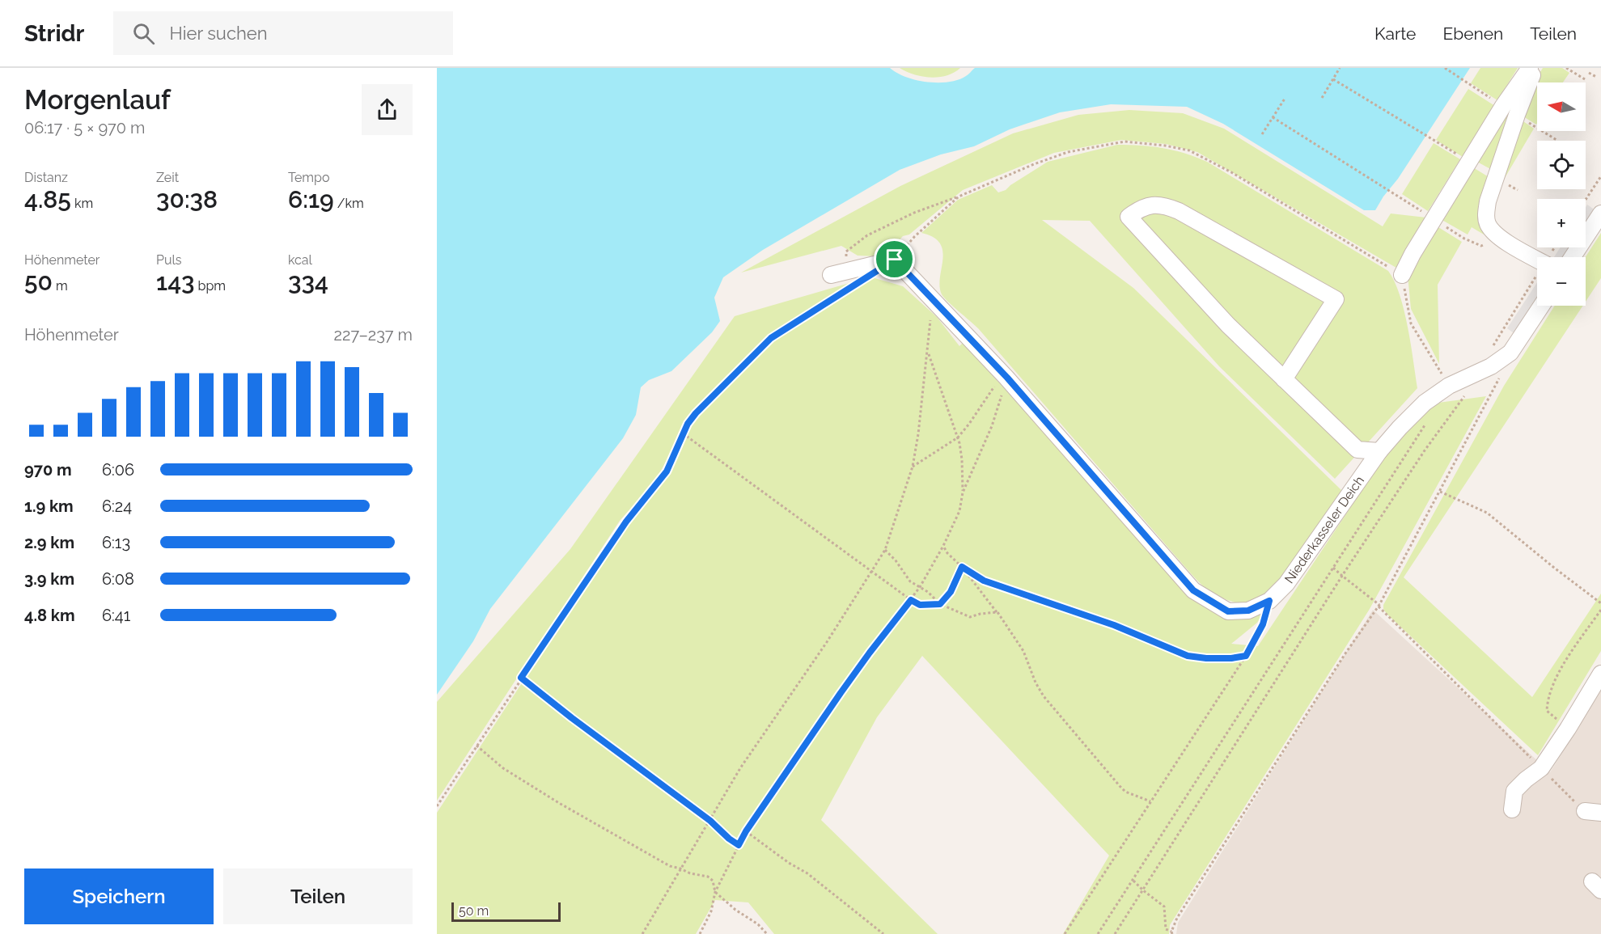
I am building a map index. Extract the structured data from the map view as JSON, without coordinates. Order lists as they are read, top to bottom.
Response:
{
  "streets": {
    "street": ["Niederkasseler Deich"]
  },
  "scale_bar": "50 m",
  "north": "left",
  "page": {
    "header": "Stridr",
    "search": "Hier suchen",
    "nav": ["Karte", "Ebenen", "Teilen"],
    "heading": ["Morgenlauf", "06:17 · 5 × 970 m"],
    "map_buttons": ["+", "−"],
    "stats": [
      ["Distanz", "4.85 km"],
      ["Zeit", "30:38"],
      ["Tempo", "6:19 /km"],
      ["Höhenmeter", "50 m"],
      ["Puls", "143 bpm"],
      ["kcal", "334"]
    ],
    "chart": ["Höhenmeter", "227–237 m"],
    "list": [
      {
        "name": "970 m",
        "note": "6:06"
      },
      {
        "name": "1.9 km",
        "note": "6:24"
      },
      {
        "name": "2.9 km",
        "note": "6:13"
      },
      {
        "name": "3.9 km",
        "note": "6:08"
      },
      {
        "name": "4.8 km",
        "note": "6:41"
      }
    ],
    "buttons": ["Speichern", "Teilen"],
    "scale": "50 m"
  }
}
